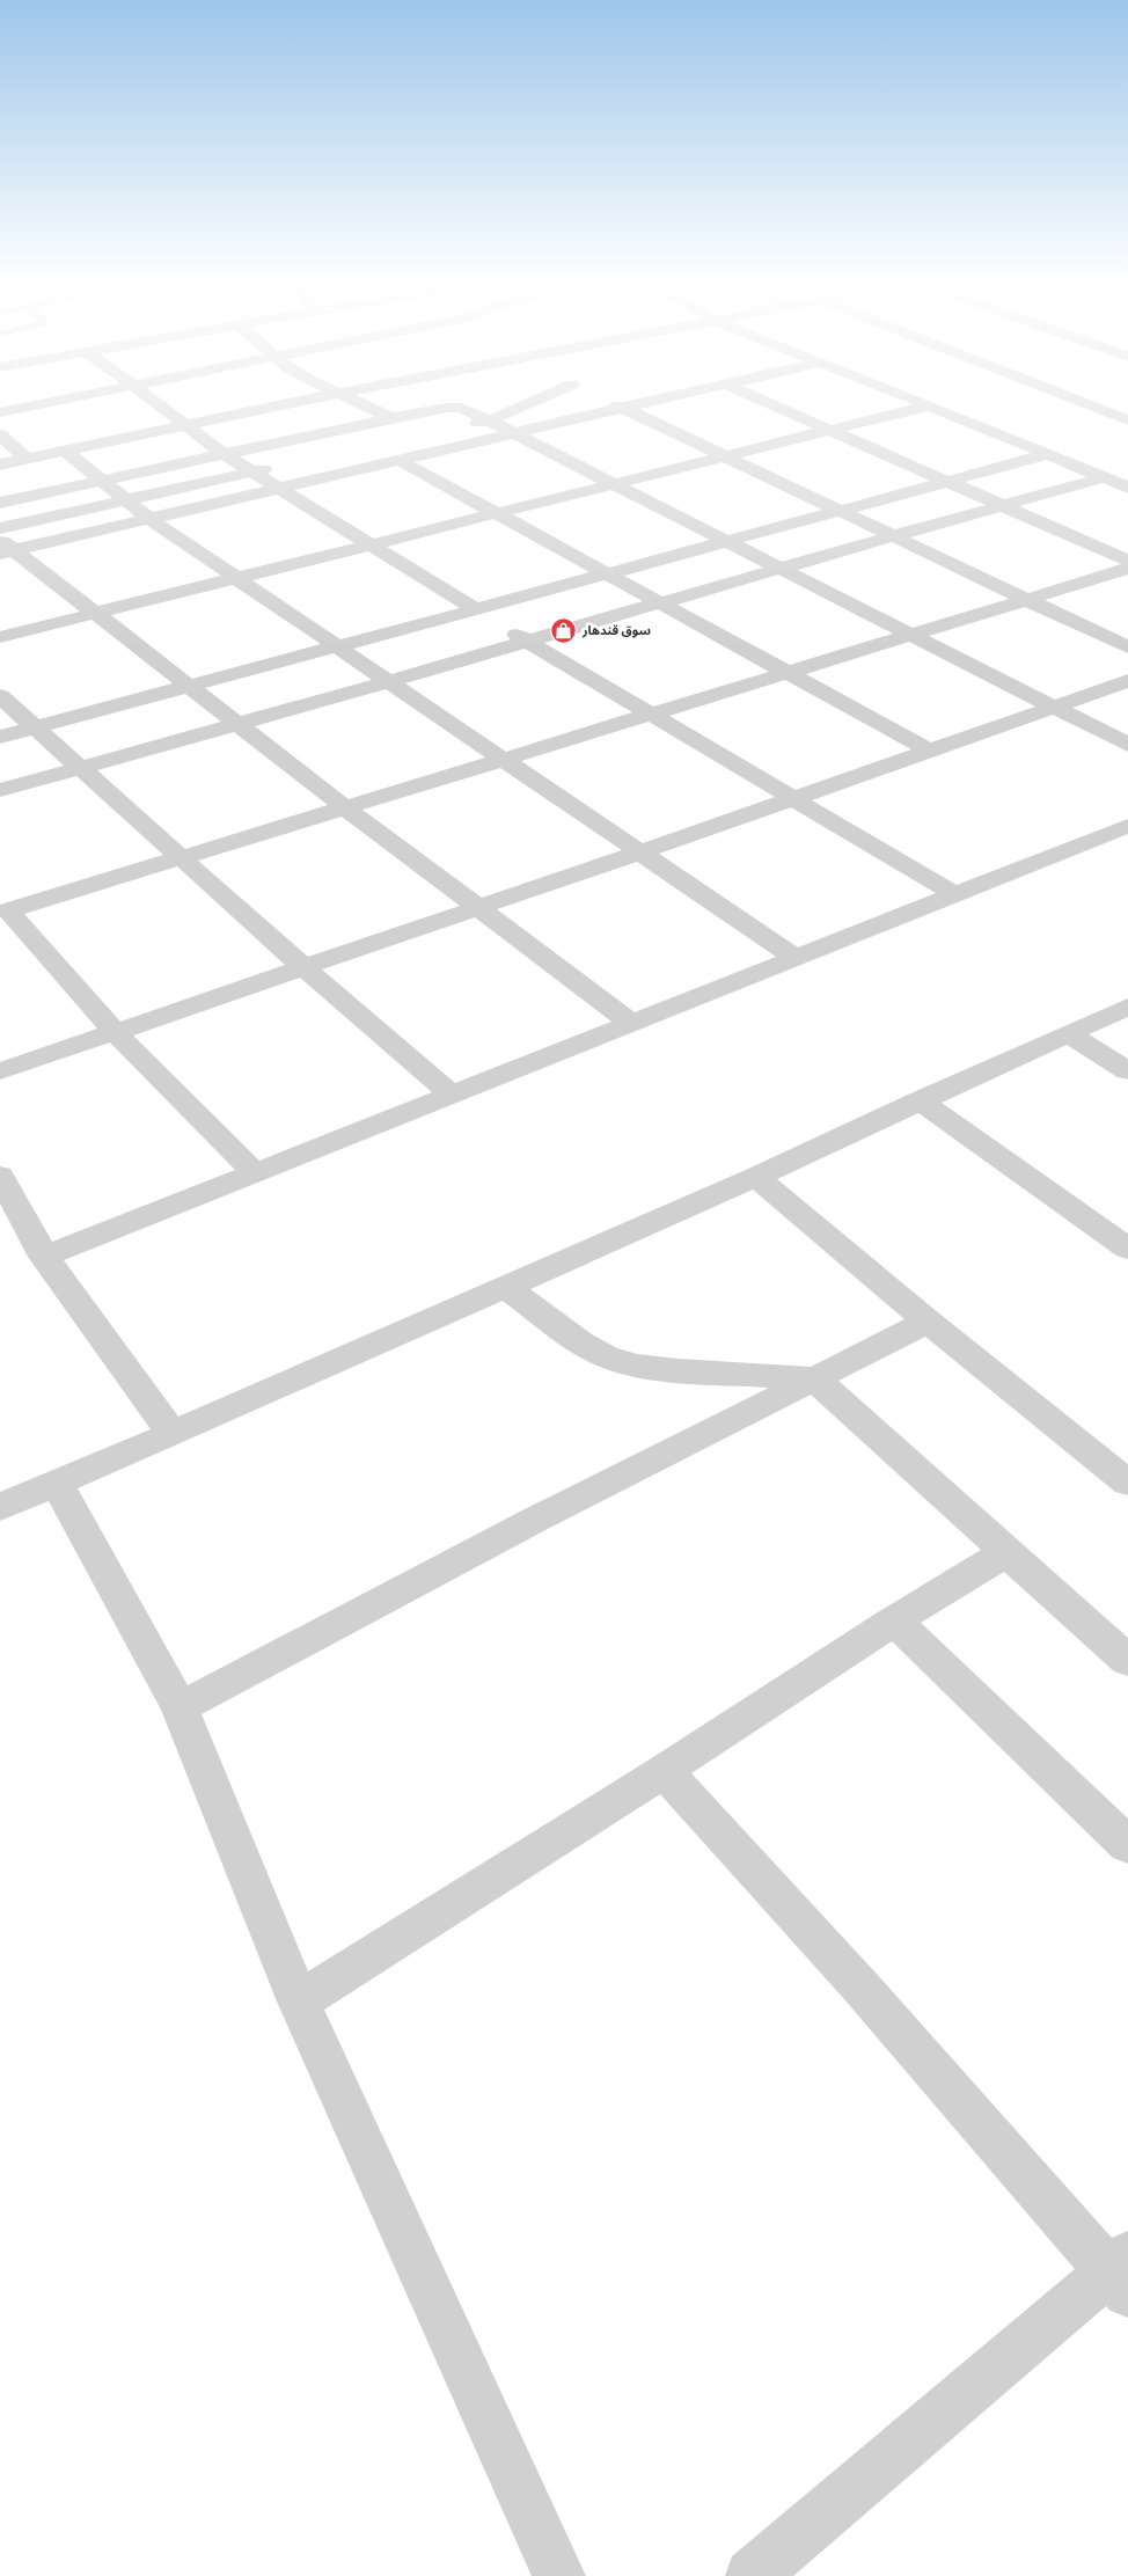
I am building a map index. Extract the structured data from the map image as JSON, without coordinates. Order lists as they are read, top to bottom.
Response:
{
  "places": {
    "shop": ["سوق قندهار"]
  }
}
